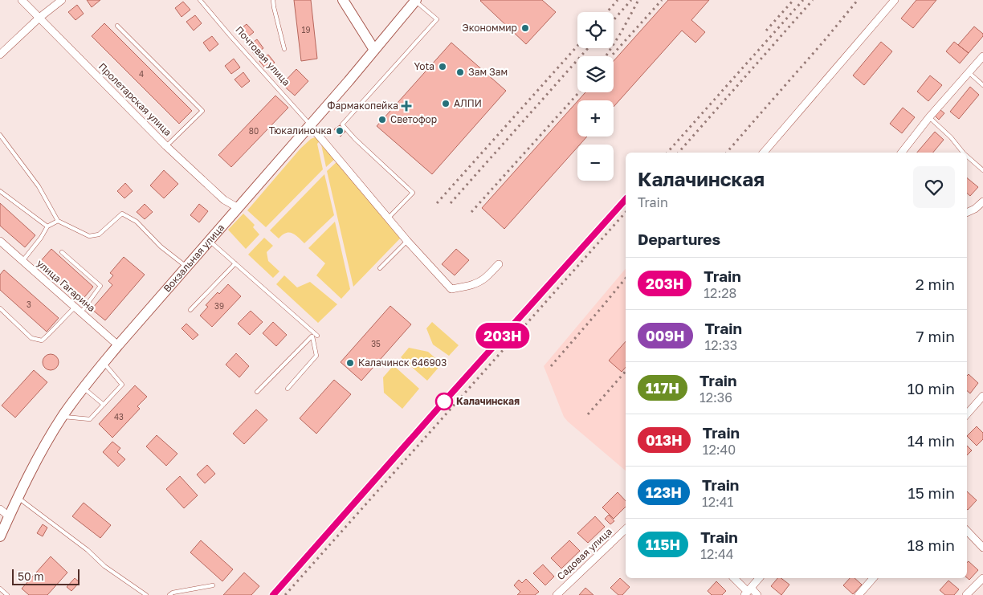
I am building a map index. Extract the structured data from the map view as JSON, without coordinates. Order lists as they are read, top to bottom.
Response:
{
  "streets": {
    "main road": ["Вокзальная улица"],
    "street": ["Пролетарская улица", "улица Гагарина", "Садовая улица"],
    "lane": ["Почтовая улица"]
  },
  "crossings": [
    ["Почтовая улица", "Вокзальная улица"],
    ["Пролетарская улица", "Вокзальная улица"],
    ["Вокзальная улица", "улица Гагарина"]
  ],
  "places": {
    "other": [
      "Экономмир",
      "Yota",
      "Зам Зам",
      "АЛПИ",
      "Светофор",
      "Тюкалиночка",
      "Калачинск 646903",
      "Калачинская"
    ],
    "health": ["Фармакопейка"]
  },
  "house_numbers": [
    "19",
    "4",
    "80",
    "3",
    "39",
    "35",
    "43"
  ],
  "scale_bar": "50 m",
  "page": {
    "on_map": "203Н",
    "map_buttons": ["+", "−"],
    "heading": [
      ["Калачинская", "Train"],
      "Departures"
    ],
    "list": [
      {
        "mark": "203Н",
        "name": "Train",
        "note": "12:28",
        "value": "2 min"
      },
      {
        "mark": "009Н",
        "name": "Train",
        "note": "12:33",
        "value": "7 min"
      },
      {
        "mark": "117Н",
        "name": "Train",
        "note": "12:36",
        "value": "10 min"
      },
      {
        "mark": "013Н",
        "name": "Train",
        "note": "12:40",
        "value": "14 min"
      },
      {
        "mark": "123Н",
        "name": "Train",
        "note": "12:41",
        "value": "15 min"
      },
      {
        "mark": "115Н",
        "name": "Train",
        "note": "12:44",
        "value": "18 min"
      }
    ],
    "scale": "50 m"
  }
}
